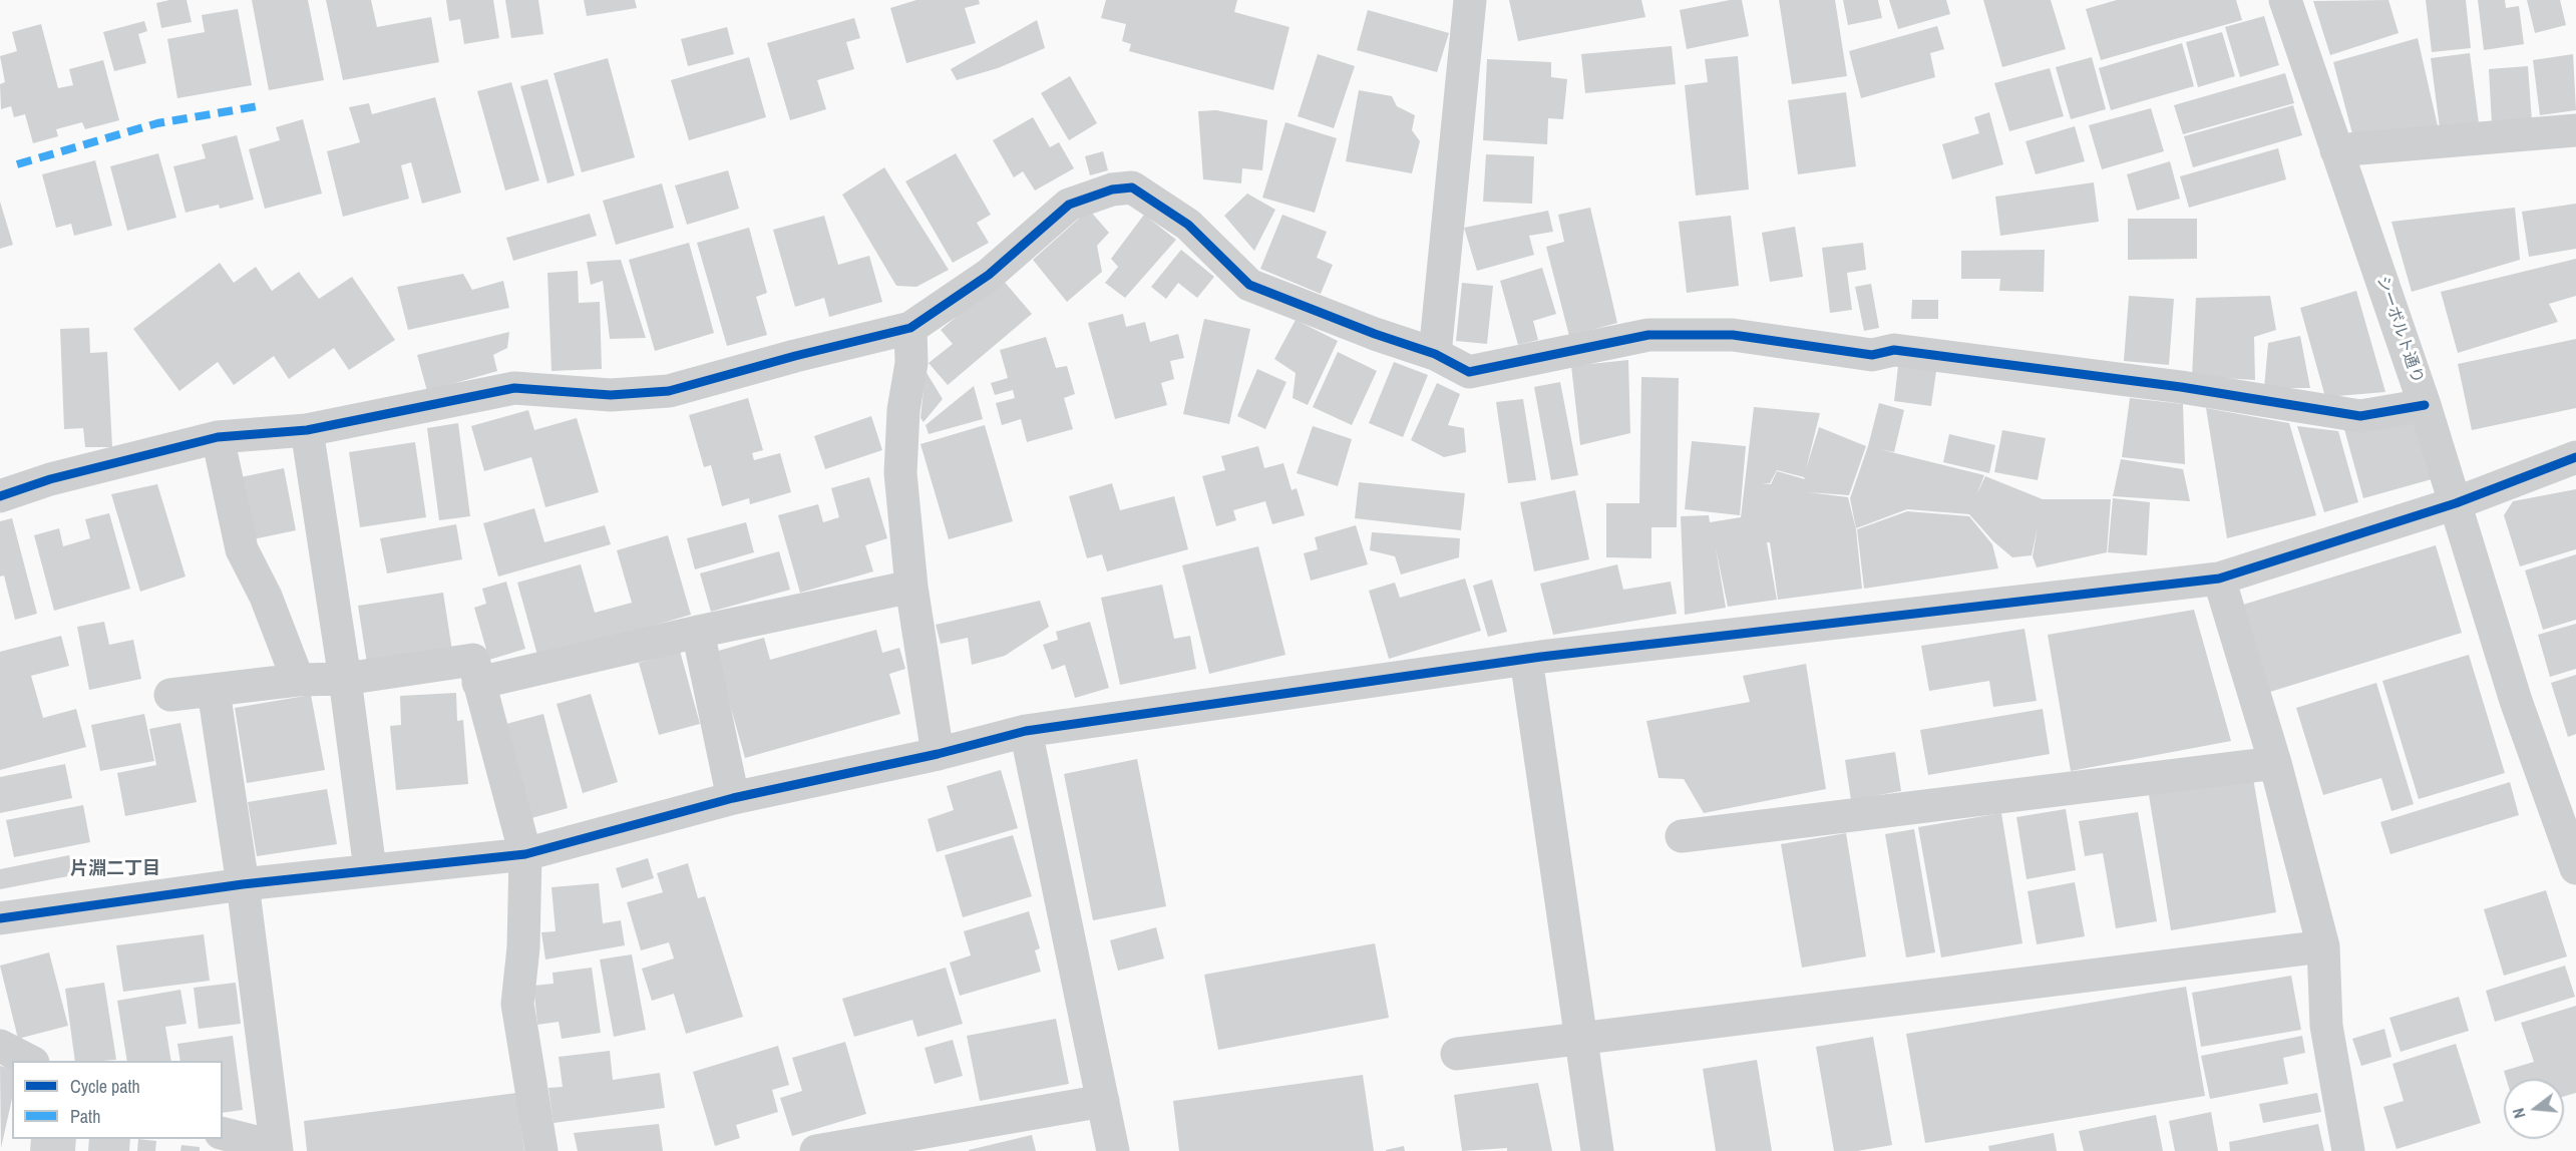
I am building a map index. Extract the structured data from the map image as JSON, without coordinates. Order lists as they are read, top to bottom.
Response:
{
  "streets": {
    "street": ["シーボルト通り"]
  },
  "districts": ["片淵二丁目"],
  "legend": ["Cycle path", "Path"],
  "north": "left"
}
